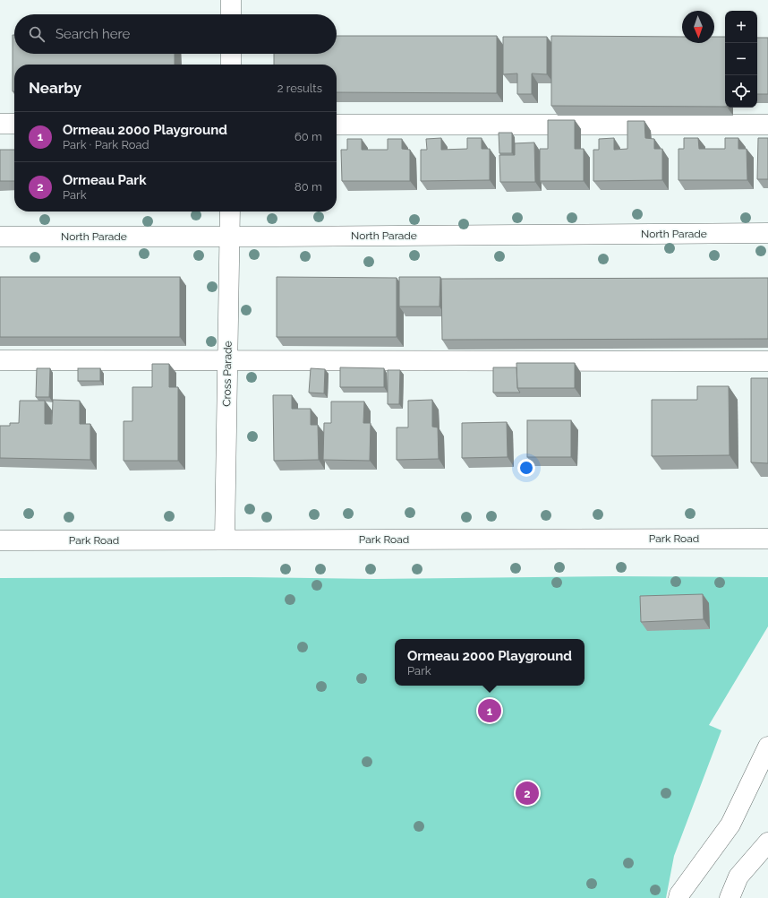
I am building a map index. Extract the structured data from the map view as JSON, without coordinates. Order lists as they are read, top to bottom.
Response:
{
  "streets": {
    "street": ["North Parade", "Cross Parade", "Park Road"]
  },
  "crossings": [
    ["North Parade", "Cross Parade"],
    ["Cross Parade", "Park Road"]
  ],
  "north": "bottom",
  "page": {
    "map_buttons": ["+", "−"],
    "search": "Search here",
    "heading": ["Nearby", "2 results"],
    "list": [
      {
        "mark": "1",
        "name": "Ormeau 2000 Playground",
        "note": "Park · Park Road",
        "value": "60 m"
      },
      {
        "mark": "2",
        "name": "Ormeau Park",
        "note": "Park",
        "value": "80 m"
      }
    ],
    "popup": ["Ormeau 2000 Playground", "Park"],
    "pins": ["1", "2"]
  }
}
